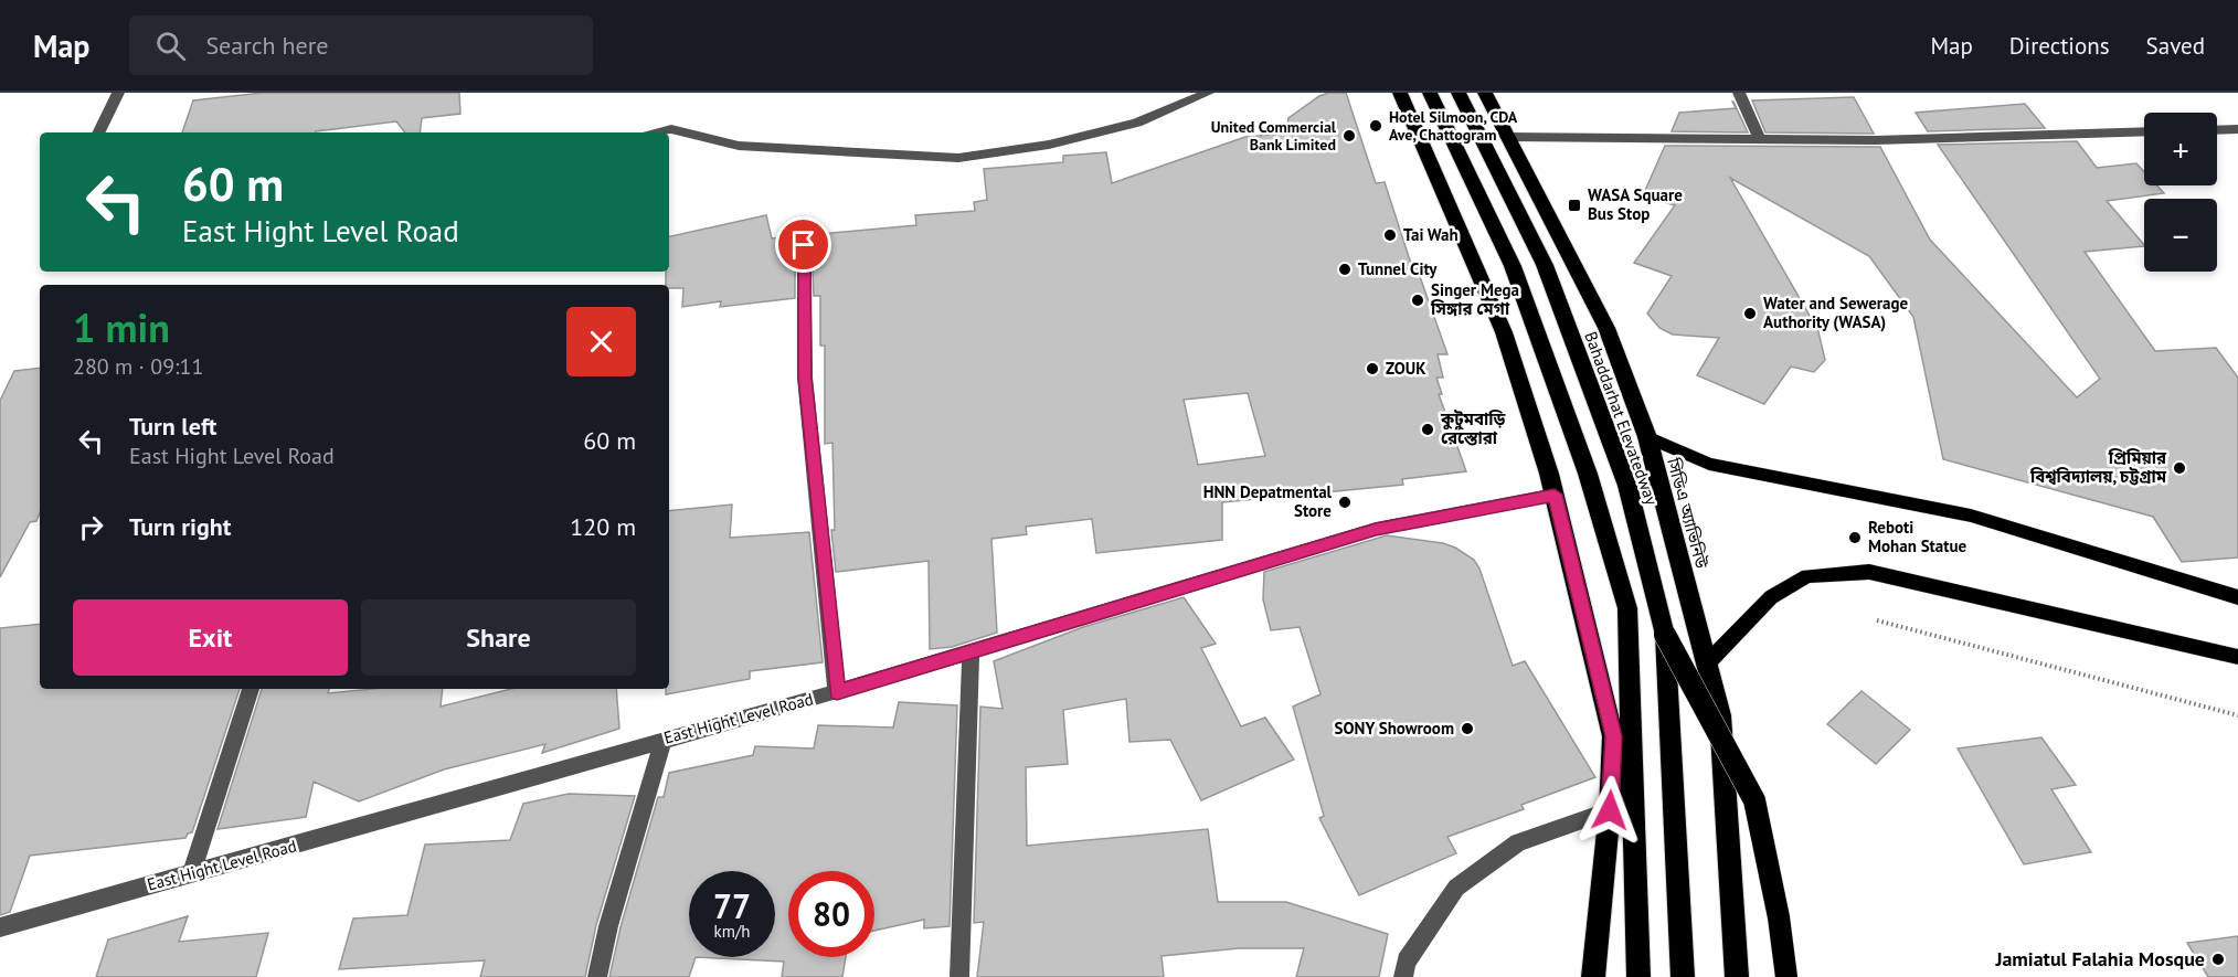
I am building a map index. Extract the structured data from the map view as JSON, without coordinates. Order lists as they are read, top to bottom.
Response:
{
  "streets": {
    "highway": ["Bahaddarhat Elevatedway", "সিডিএ অ্যাভিনিউ"],
    "street": ["East Hight Level Road"]
  },
  "places": {
    "other": [
      "Hotel Silmoon, CDA Ave, Chattogram",
      "United Commercial Bank Limited",
      "Tai Wah",
      "Tunnel City",
      "Singer Mega সিঙ্গার মেগা",
      "Water and Sewerage Authority (WASA)",
      "ZOUK",
      "কুটুমবাড়ি রেস্তোরা",
      "প্রিমিয়ার বিশ্ববিদ্যালয়, চট্টগ্রাম",
      "HNN Depatmental Store",
      "Reboti Mohan Statue",
      "SONY Showroom",
      "Jamiatul Falahia Mosque"
    ],
    "transit": ["WASA Square Bus Stop"]
  },
  "page": {
    "header": "Map",
    "search": "Search here",
    "nav": ["Map", "Directions", "Saved"],
    "map_buttons": ["+", "−"],
    "turn": ["60 m", "East Hight Level Road"],
    "heading": ["1 min", "280 m · 09:11"],
    "list": [
      {
        "name": "Turn left",
        "note": "East Hight Level Road",
        "value": "60 m"
      },
      {
        "name": "Turn right",
        "value": "120 m"
      }
    ],
    "buttons": ["Exit", "Share"],
    "speed": "77 km/h",
    "limit": "80"
  }
}
